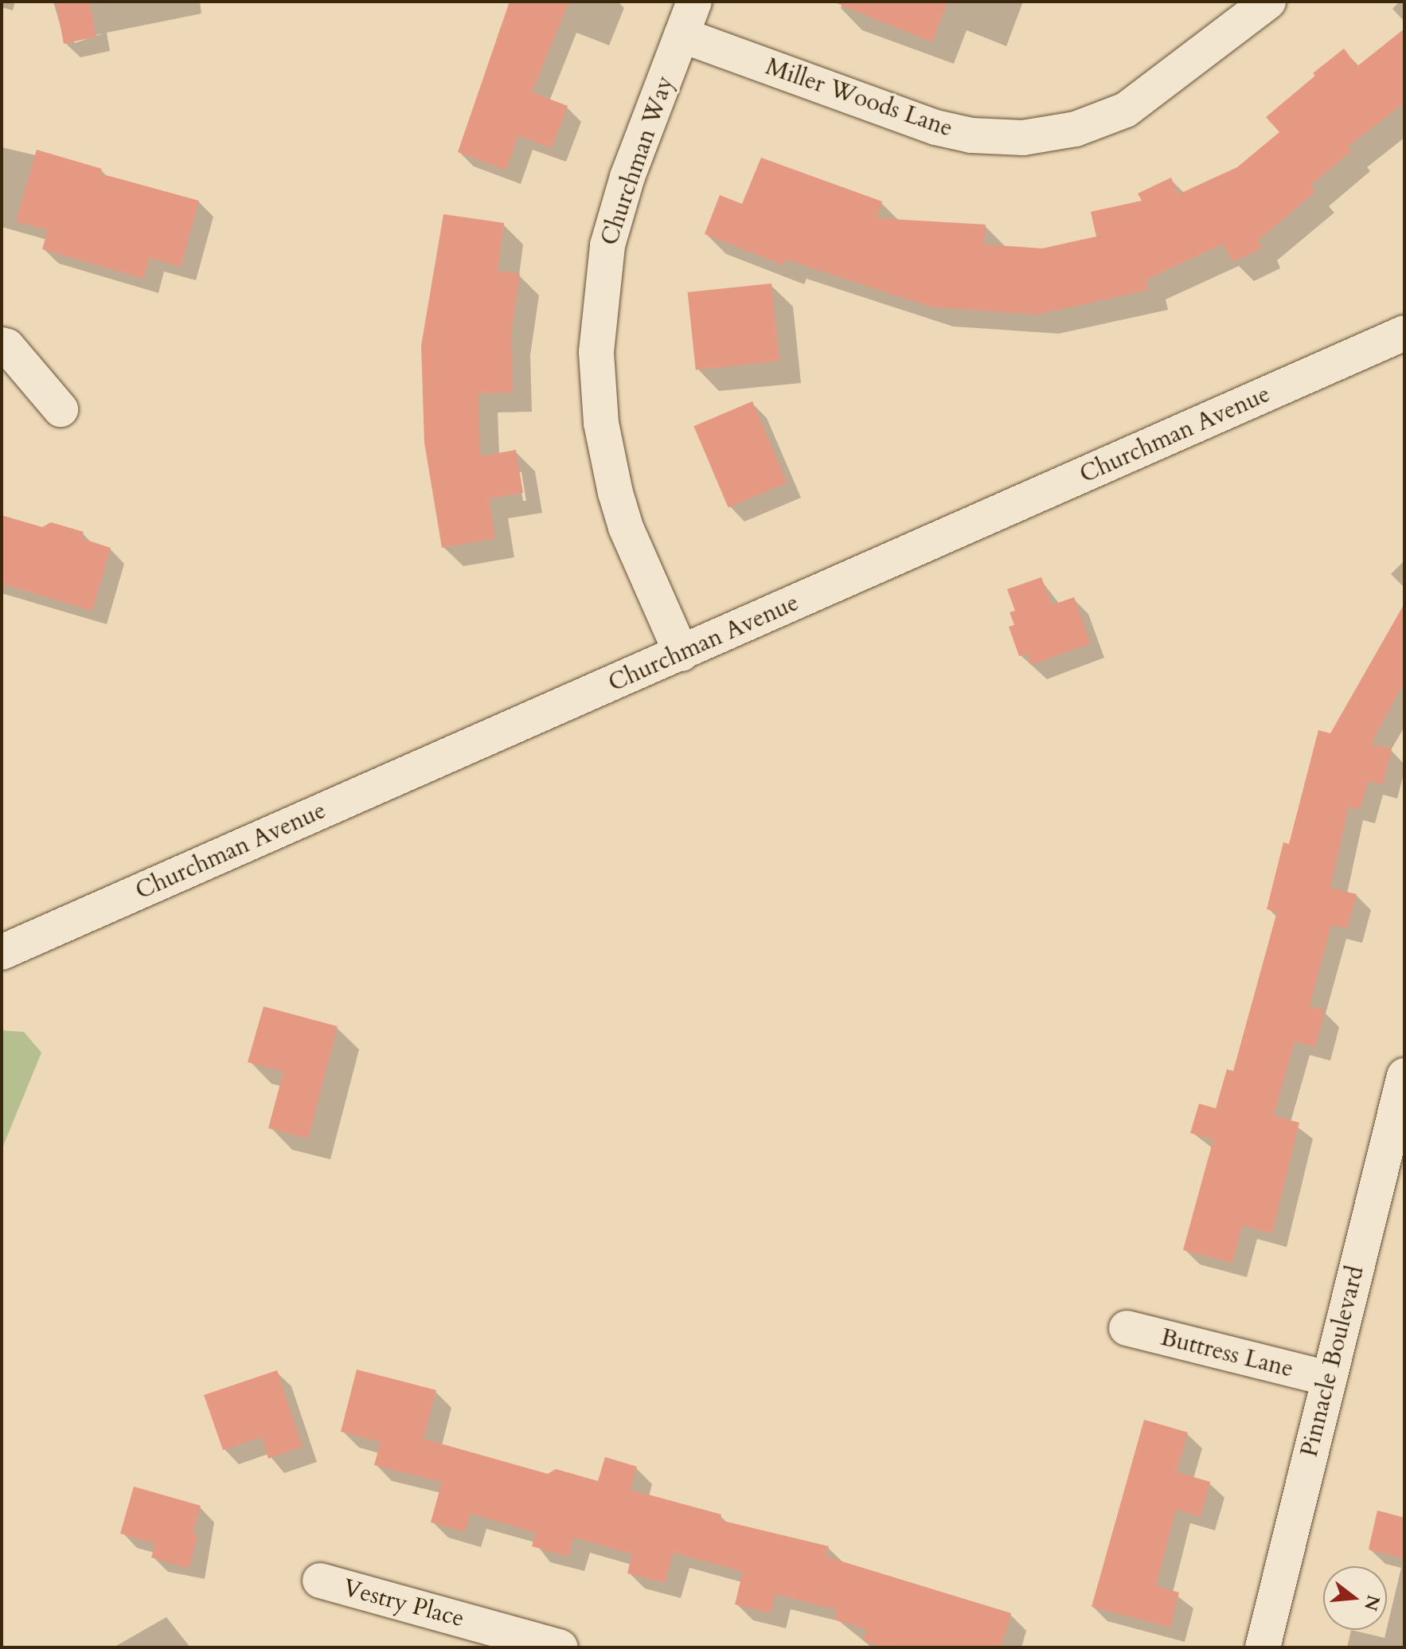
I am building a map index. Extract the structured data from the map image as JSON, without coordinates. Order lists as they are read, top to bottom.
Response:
{
  "streets": {
    "street": [
      "Miller Woods Lane",
      "Churchman Way",
      "Churchman Avenue",
      "Buttress Lane",
      "Pinnacle Boulevard",
      "Vestry Place"
    ]
  },
  "crossings": [
    ["Miller Woods Lane", "Churchman Way"],
    ["Churchman Way", "Churchman Avenue"],
    ["Buttress Lane", "Pinnacle Boulevard"]
  ],
  "north": "right"
}
